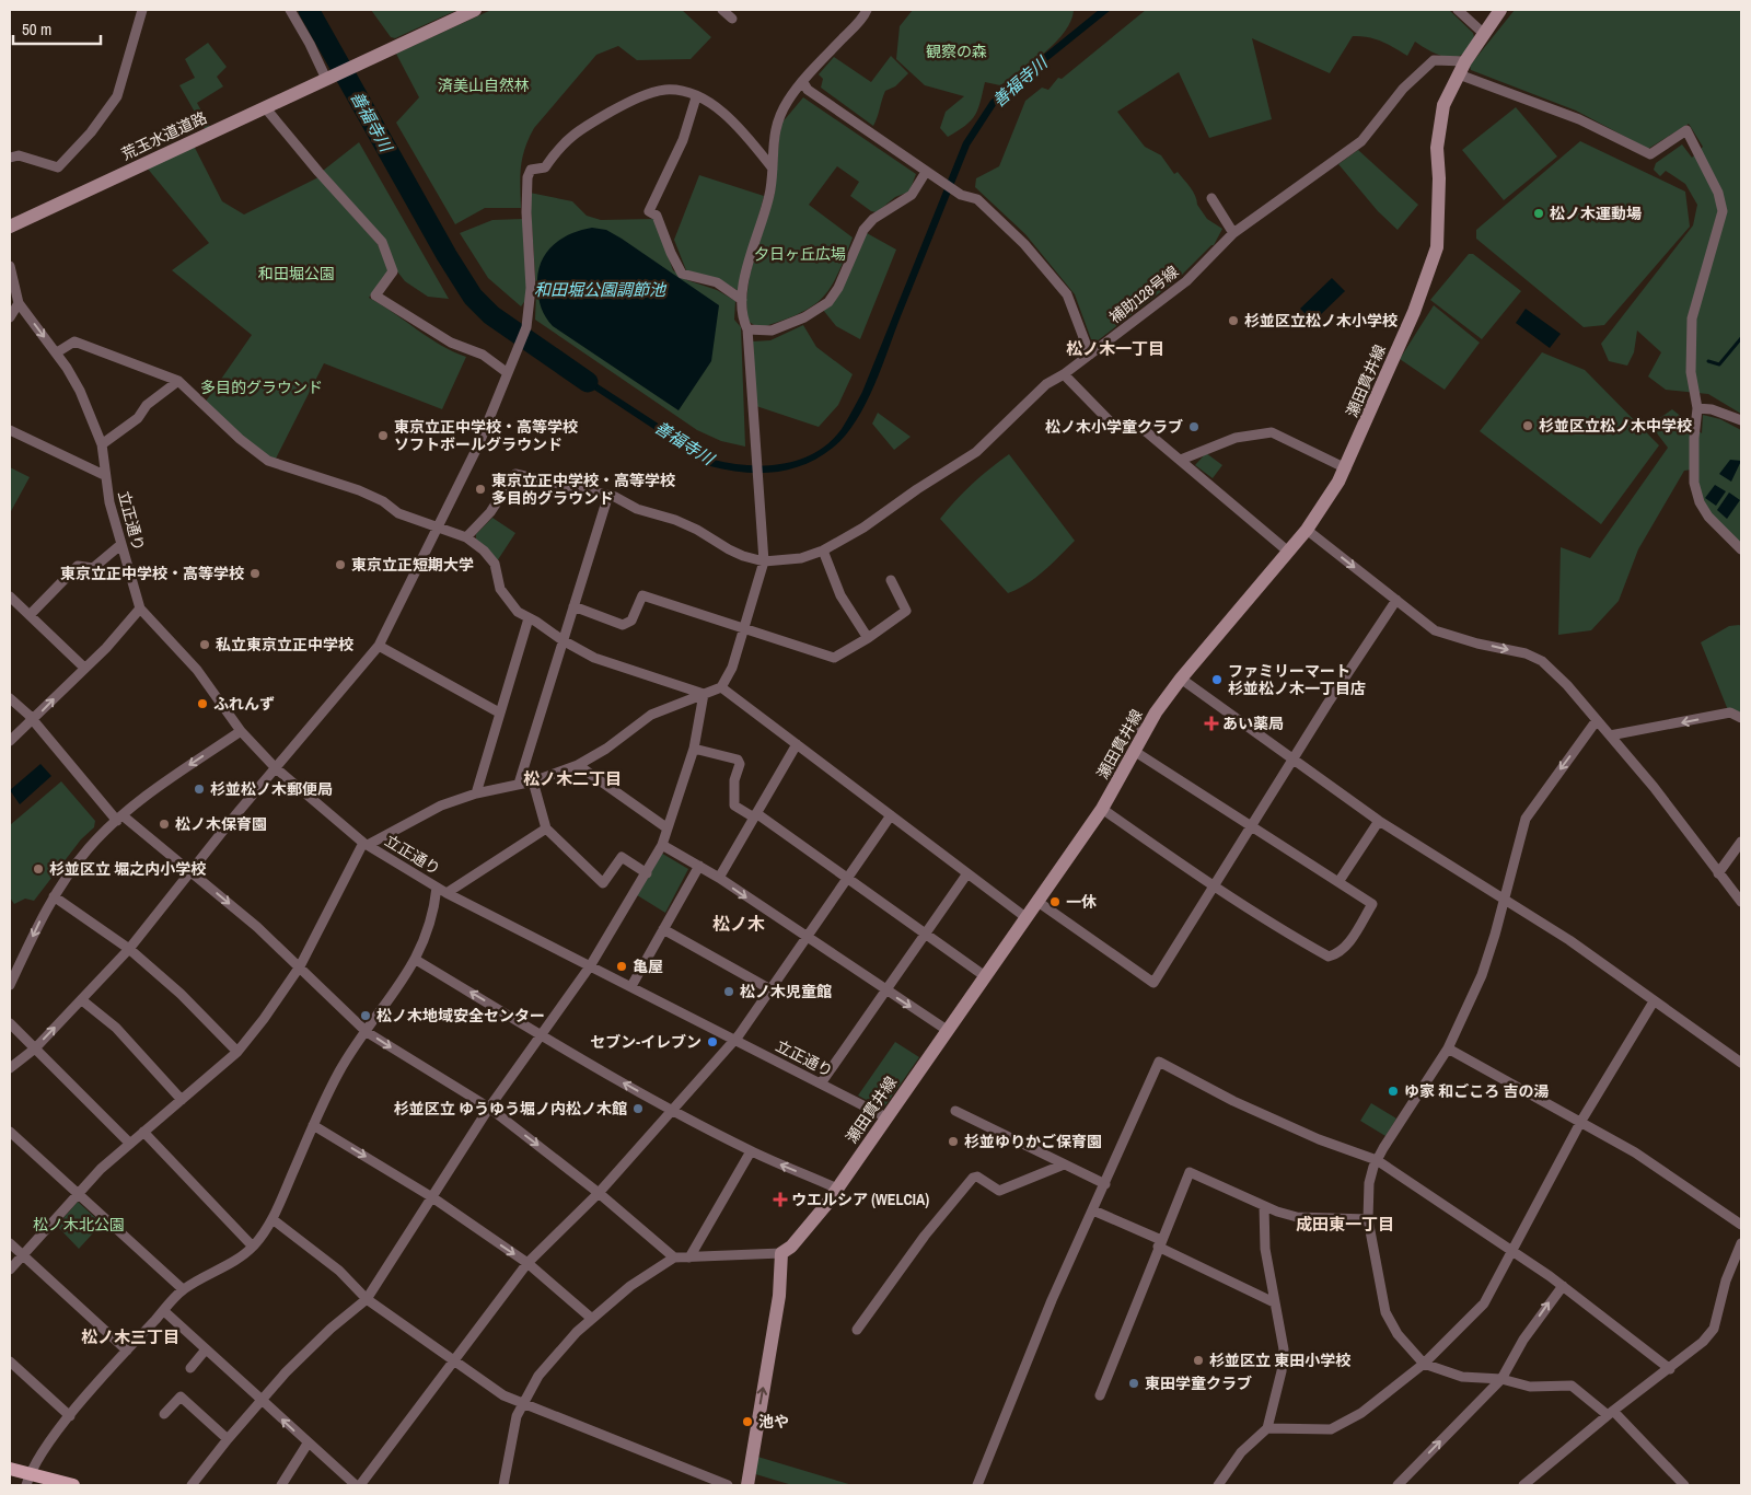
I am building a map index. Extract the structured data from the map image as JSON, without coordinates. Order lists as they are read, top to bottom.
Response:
{
  "streets": {
    "main road": ["荒玉水道道路", "瀬田貫井線"],
    "street": ["補助128号線", "立正通り"]
  },
  "crossings": [
    ["補助128号線", "瀬田貫井線"],
    ["瀬田貫井線", "立正通り"]
  ],
  "districts": [
    "松ノ木一丁目",
    "松ノ木二丁目",
    "松ノ木",
    "成田東一丁目",
    "松ノ木三丁目"
  ],
  "water": ["善福寺川", "和田堀公園調節池"],
  "parks": [
    "観察の森",
    "済美山自然林",
    "夕日ヶ丘広場",
    "和田堀公園",
    "多目的グラウンド",
    "松ノ木北公園"
  ],
  "places": {
    "other": [
      "松ノ木運動場",
      "杉並区立松ノ木小学校",
      "杉並区立松ノ木中学校",
      "松ノ木小学童クラブ",
      "東京立正中学校・高等学校 ソフトボールグラウンド",
      "東京立正中学校・高等学校 多目的グラウンド",
      "東京立正短期大学",
      "東京立正中学校・高等学校",
      "私立東京立正中学校",
      "ファミリーマート 杉並松ノ木一丁目店",
      "ふれんず",
      "杉並松ノ木郵便局",
      "松ノ木保育園",
      "杉並区立 堀之内小学校",
      "一休",
      "亀屋",
      "松ノ木児童館",
      "松ノ木地域安全センター",
      "セブン-イレブン",
      "ゆ家 和ごころ 吉の湯",
      "杉並区立 ゆうゆう堀ノ内松ノ木館",
      "杉並ゆりかご保育園",
      "杉並区立 東田小学校",
      "東田学童クラブ",
      "池や"
    ],
    "health": ["あい薬局", "ウエルシア (WELCIA)"]
  },
  "scale_bar": "50 m"
}
